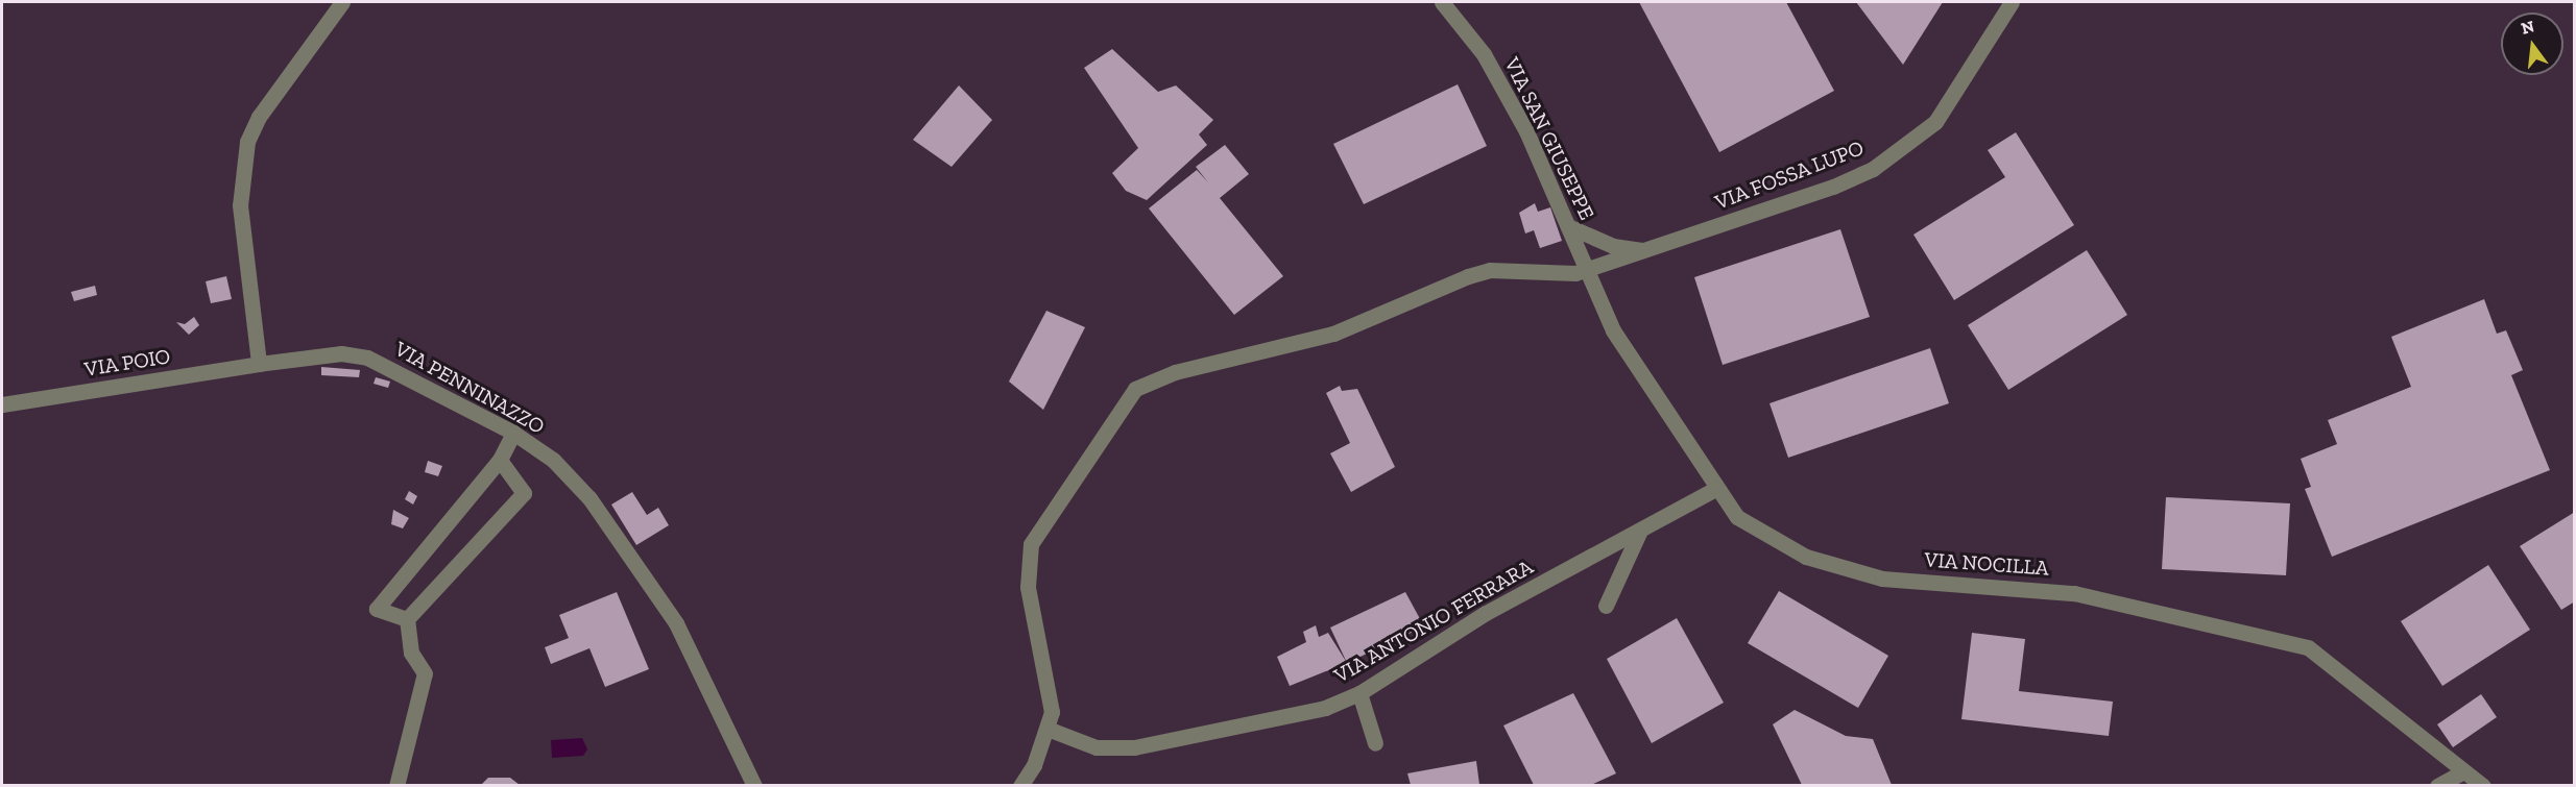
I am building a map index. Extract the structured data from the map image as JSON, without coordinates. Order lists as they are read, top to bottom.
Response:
{
  "streets": {
    "street": [
      "VIA SAN GIUSEPPE",
      "VIA FOSSA LUPO",
      "VIA POIO",
      "VIA PENNINAZZO",
      "VIA NOCILLA",
      "VIA ANTONIO FERRARA"
    ]
  },
  "crossings": [
    ["VIA SAN GIUSEPPE", "VIA FOSSA LUPO"],
    ["VIA SAN GIUSEPPE", "VIA NOCILLA"],
    ["VIA FOSSA LUPO", "VIA NOCILLA"],
    ["VIA FOSSA LUPO", "VIA ANTONIO FERRARA"],
    ["VIA POIO", "VIA PENNINAZZO"],
    ["VIA NOCILLA", "VIA ANTONIO FERRARA"]
  ],
  "north": "top"
}
